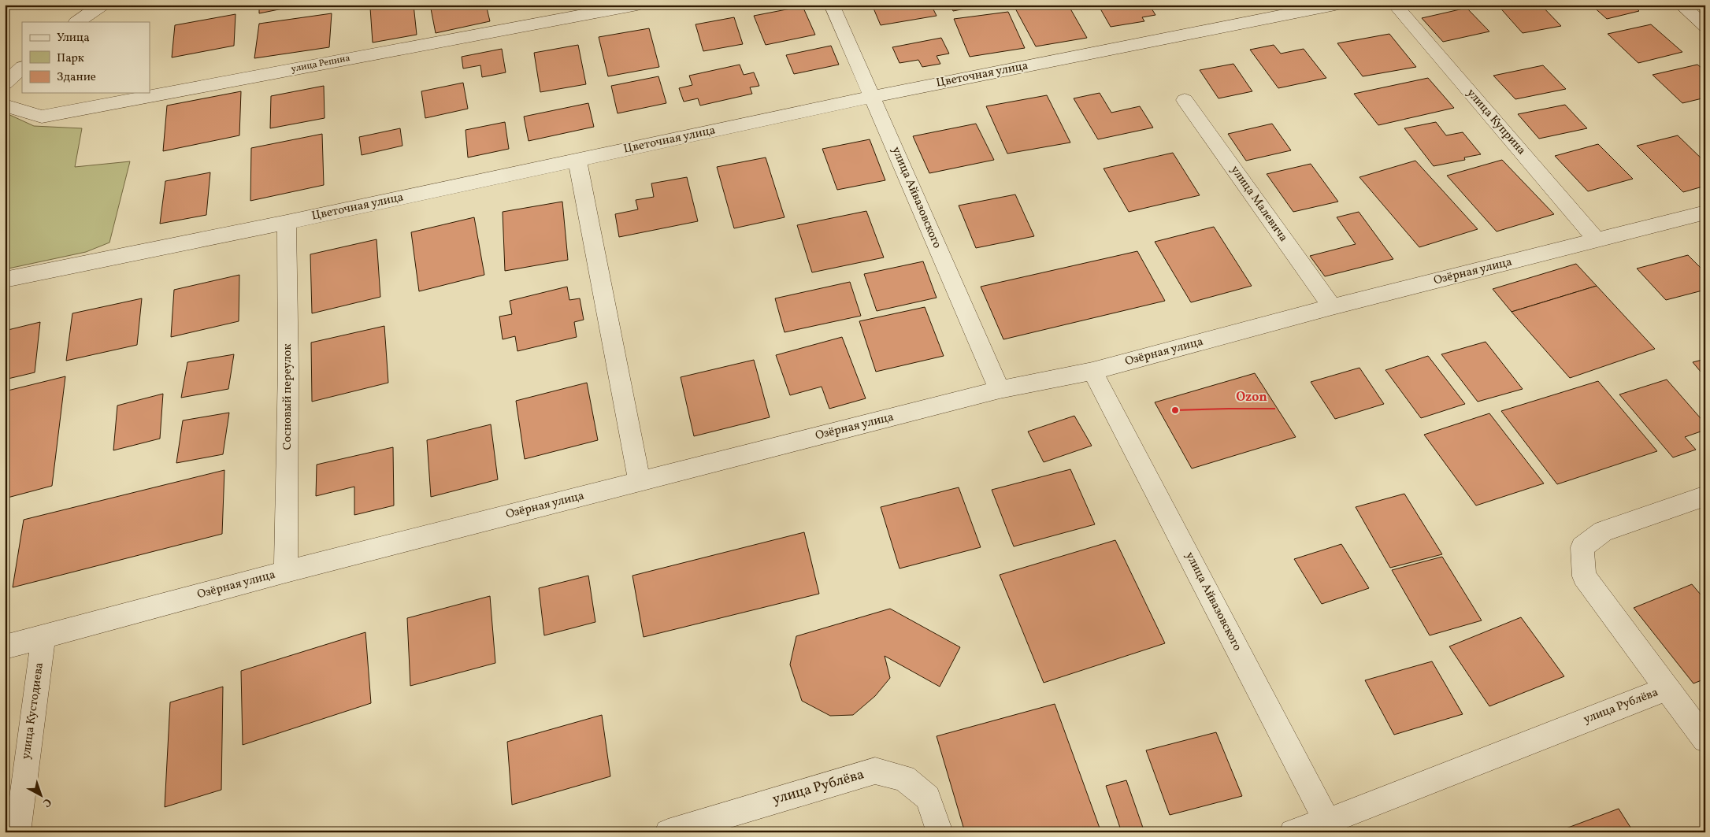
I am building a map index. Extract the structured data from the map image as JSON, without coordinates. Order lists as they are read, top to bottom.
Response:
{
  "streets": {
    "street": [
      "улица Репина",
      "Цветочная улица",
      "улица Куприна",
      "улица Айвазовского",
      "улица Малевича",
      "Озёрная улица",
      "Сосновый переулок",
      "улица Рублёва",
      "улица Кустодиева"
    ]
  },
  "crossings": [
    ["Цветочная улица", "улица Айвазовского"],
    ["Цветочная улица", "Сосновый переулок"],
    ["улица Куприна", "Озёрная улица"],
    ["улица Айвазовского", "Озёрная улица"],
    ["улица Айвазовского", "улица Рублёва"],
    ["улица Малевича", "Озёрная улица"],
    ["Озёрная улица", "Сосновый переулок"],
    ["Озёрная улица", "улица Кустодиева"]
  ],
  "places": ["Ozon"],
  "legend": ["Улица", "Парк", "Здание"],
  "north": "bottom right"
}
